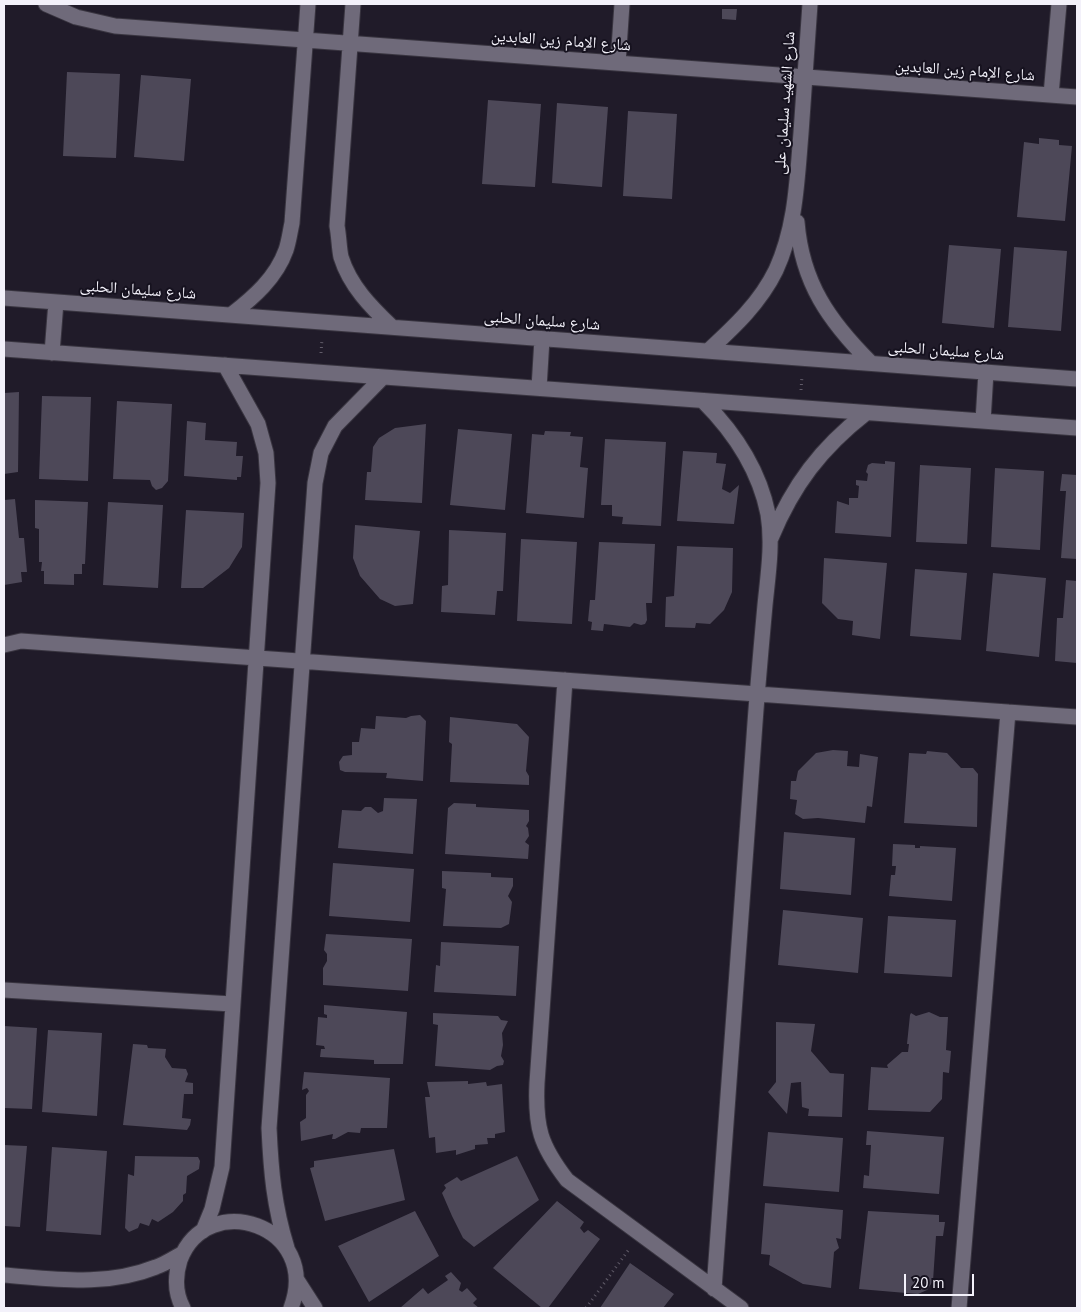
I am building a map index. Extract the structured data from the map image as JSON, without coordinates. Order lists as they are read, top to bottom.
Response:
{
  "streets": {
    "street": ["شارع الإمام زين العابدين", "شارع الشهيد سليمان على", "شارع سليمان الحلبى"]
  },
  "crossings": [
    ["شارع الإمام زين العابدين", "شارع الشهيد سليمان على"],
    ["شارع الشهيد سليمان على", "شارع سليمان الحلبى"]
  ],
  "scale_bar": "20 m"
}
